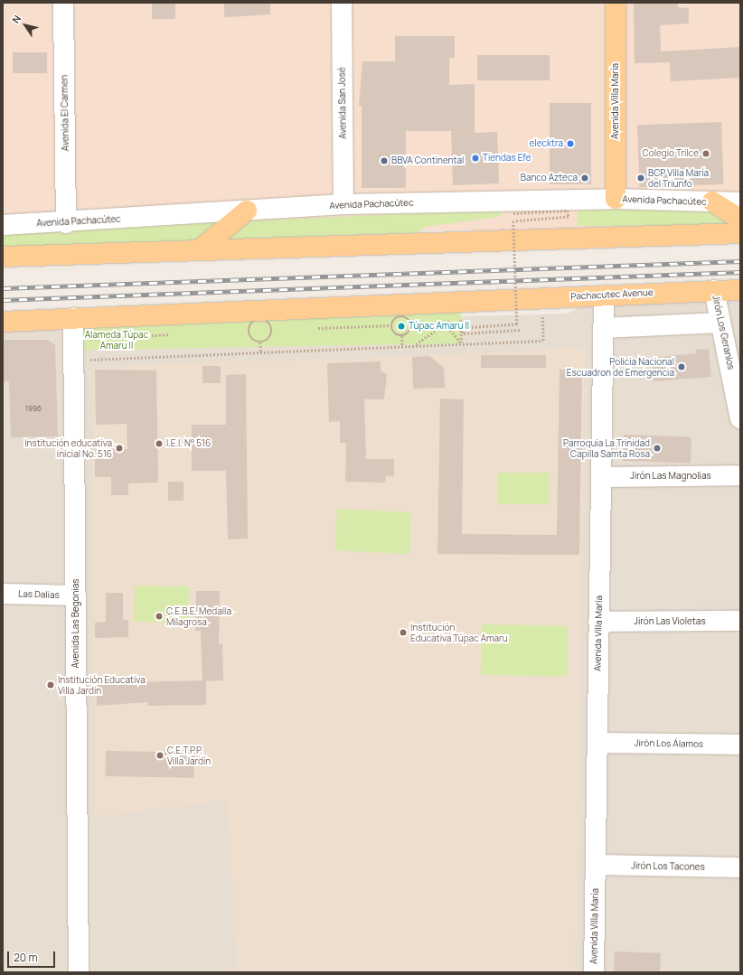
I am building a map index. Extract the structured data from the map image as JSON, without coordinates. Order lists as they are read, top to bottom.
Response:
{
  "streets": {
    "main road": ["Avenida Villa María", "Pachacutec Avenue"],
    "street": [
      "Avenida San José",
      "Avenida El Carmen",
      "Avenida Pachacútec",
      "Jirón Los Geranios",
      "Jirón Las Magnolias",
      "Las Dalias",
      "Jirón Las Violetas",
      "Avenida Las Begonias",
      "Jirón Los Álamos",
      "Jirón Los Tacones"
    ]
  },
  "crossings": [
    ["Avenida Villa María", "Avenida Pachacútec"],
    ["Avenida Villa María", "Pachacutec Avenue"],
    ["Avenida Villa María", "Jirón Las Magnolias"],
    ["Avenida Villa María", "Jirón Las Violetas"],
    ["Avenida Villa María", "Jirón Los Álamos"],
    ["Avenida Villa María", "Jirón Los Tacones"],
    ["Avenida San José", "Avenida Pachacútec"],
    ["Avenida El Carmen", "Avenida Pachacútec"],
    ["Pachacutec Avenue", "Jirón Los Geranios"],
    ["Pachacutec Avenue", "Avenida Las Begonias"],
    ["Las Dalias", "Avenida Las Begonias"]
  ],
  "parks": ["Alameda Túpac Amaru II"],
  "places": [
    "elecktra",
    "Colegio Trilce",
    "Tiendas Efe",
    "BBVA Continental",
    "Banco Azteca",
    "BCP Villa María del Triunfo",
    "Túpac Amaru II",
    "Policia Nacional Escuadron de Emergencia",
    "I.E.I. N° 516",
    "Institución educativa inicial No. 516",
    "Parroquia La Trinidad Capilla Samta Rosa",
    "C.E.B.E. Medalla Milagrosa",
    "Institución Educativa Túpac Amaru",
    "Institución Educativa Villa Jardin",
    "C.E.T.P.P. Villa Jardín"
  ],
  "house_numbers": ["1996"],
  "scale_bar": "20 m",
  "north": "top left"
}
